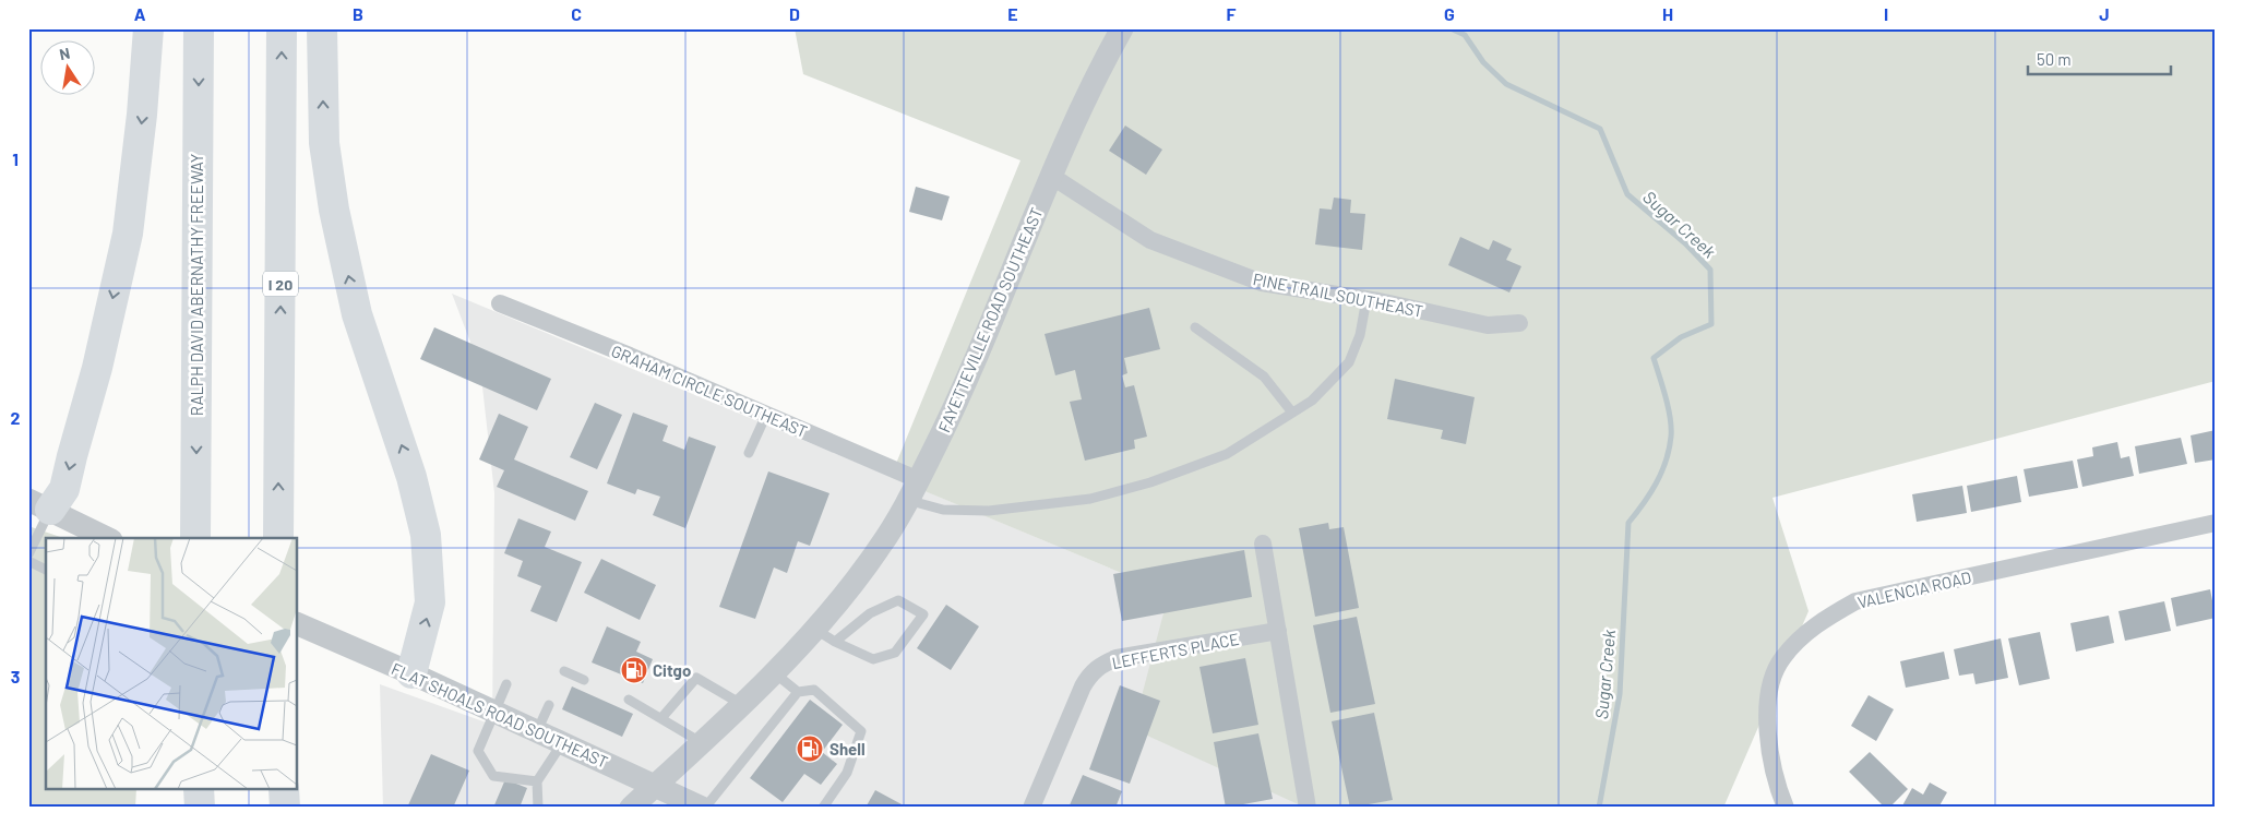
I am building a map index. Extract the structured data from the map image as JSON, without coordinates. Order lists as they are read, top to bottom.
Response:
{
  "streets": {
    "highway": ["I 20", "RALPH DAVID ABERNATHY FREEWAY"],
    "street": [
      "PINE TRAIL SOUTHEAST",
      "FAYETTEVILLE ROAD SOUTHEAST",
      "GRAHAM CIRCLE SOUTHEAST",
      "VALENCIA ROAD",
      "LEFFERTS PLACE",
      "FLAT SHOALS ROAD SOUTHEAST"
    ]
  },
  "crossings": [
    ["PINE TRAIL SOUTHEAST", "FAYETTEVILLE ROAD SOUTHEAST"],
    ["FAYETTEVILLE ROAD SOUTHEAST", "GRAHAM CIRCLE SOUTHEAST"],
    ["FAYETTEVILLE ROAD SOUTHEAST", "FLAT SHOALS ROAD SOUTHEAST"]
  ],
  "water": ["Sugar Creek"],
  "places": {
    "fuel station": ["Citgo", "Shell"]
  },
  "scale_bar": "50 m",
  "north": "top",
  "grid": {
    "columns": [
      "A",
      "B",
      "C",
      "D",
      "E",
      "F",
      "G",
      "H",
      "I",
      "J"
    ],
    "rows": ["1", "2", "3"]
  }
}
